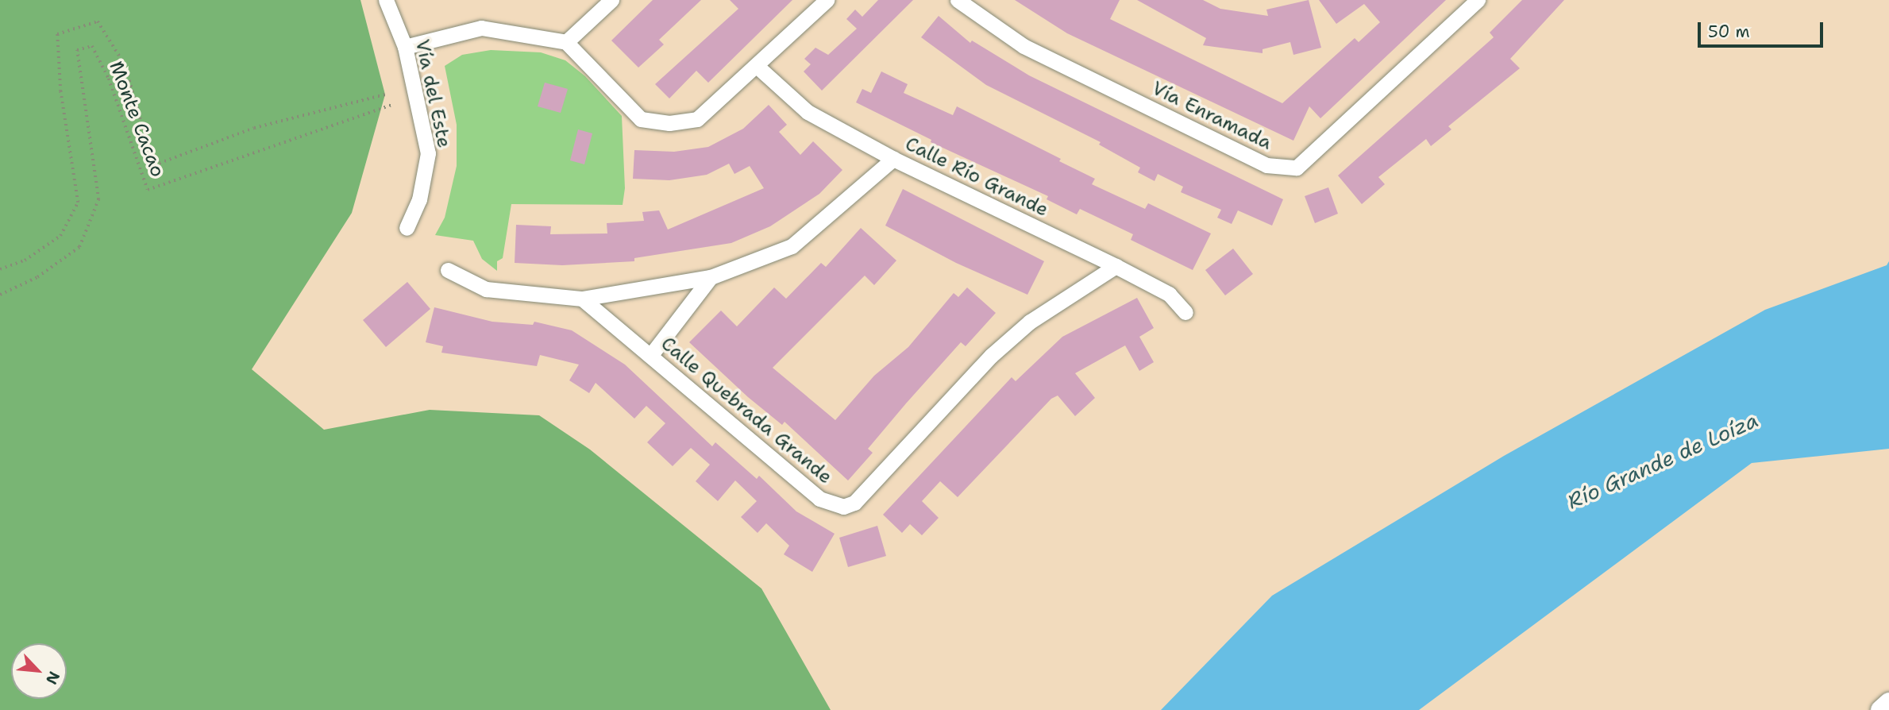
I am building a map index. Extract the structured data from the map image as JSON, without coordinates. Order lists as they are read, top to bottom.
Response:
{
  "streets": {
    "street": [
      "Vía del Este",
      "Vía Enramada",
      "Calle Río Grande",
      "Calle Quebrada Grande"
    ],
    "path": ["Monte Cacao"]
  },
  "crossings": [
    ["Calle Río Grande", "Calle Quebrada Grande"]
  ],
  "water": ["Río Grande de Loíza"],
  "scale_bar": "50 m",
  "north": "bottom right"
}
